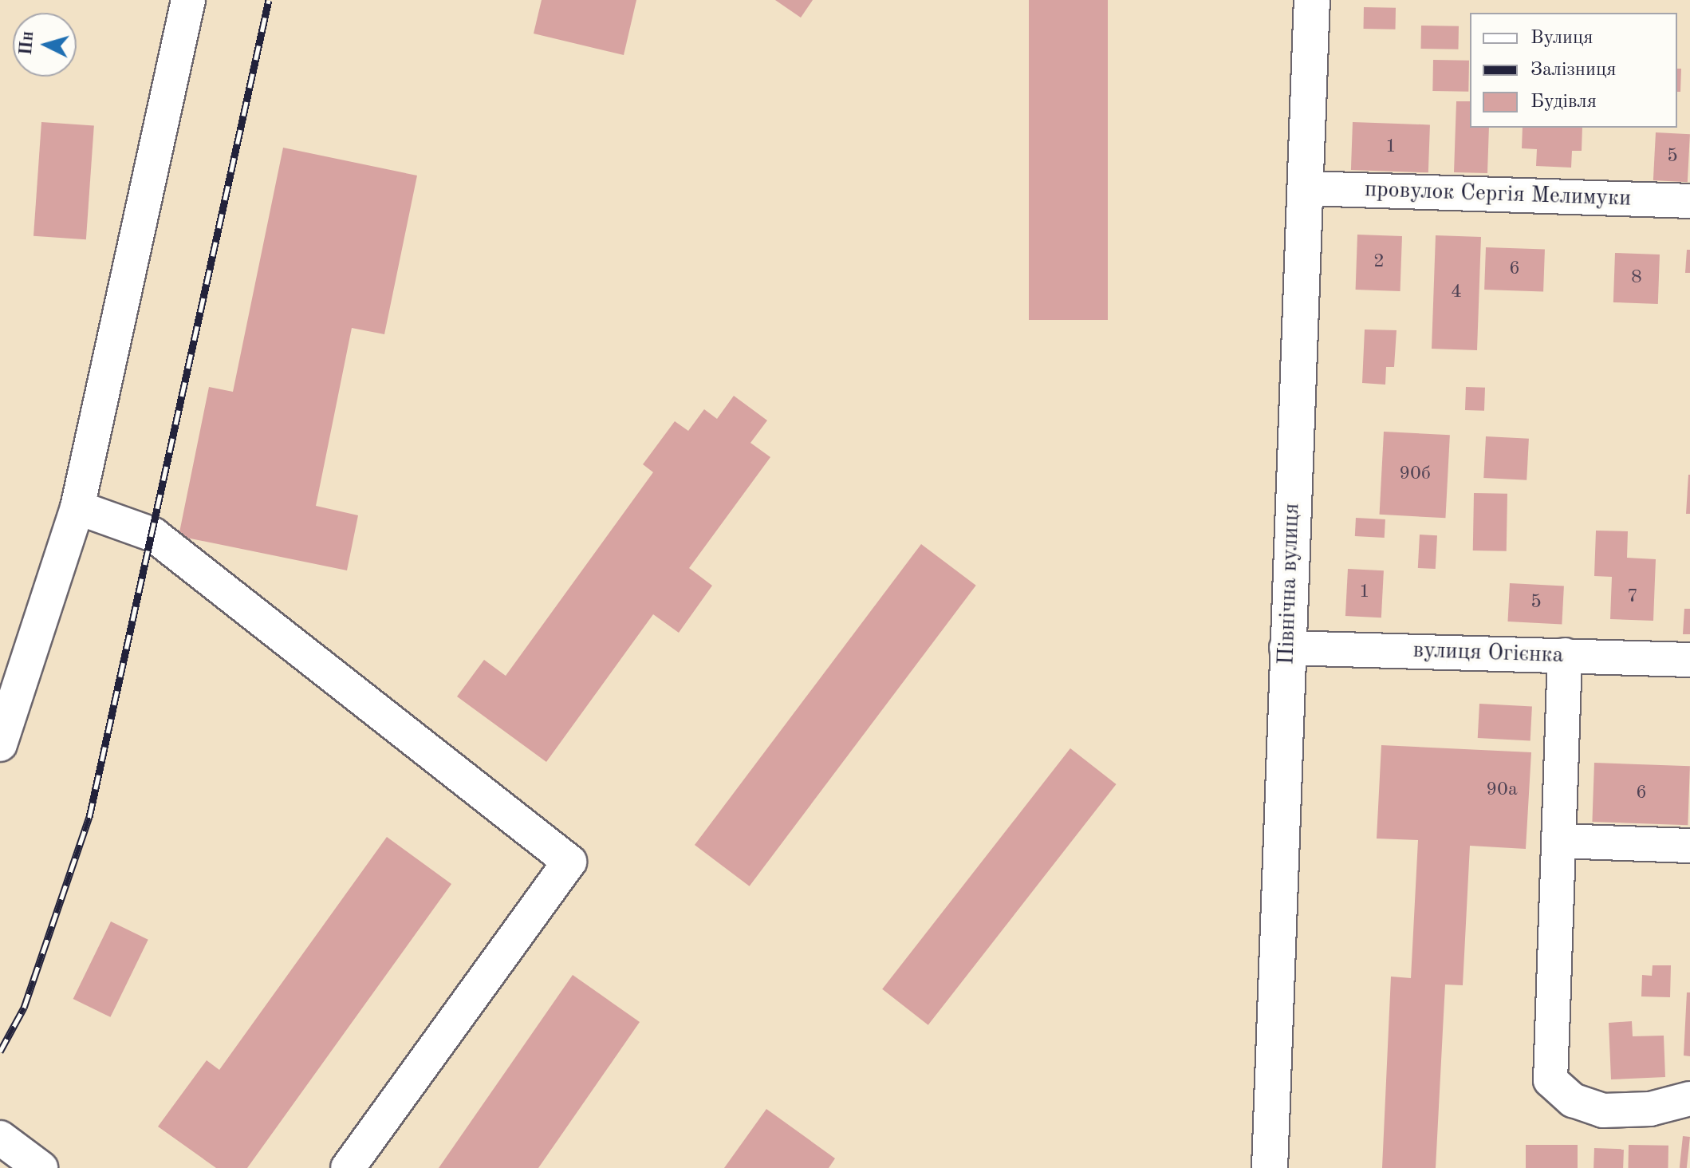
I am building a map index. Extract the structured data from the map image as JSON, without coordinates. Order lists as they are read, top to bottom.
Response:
{
  "streets": {
    "main road": ["Північна вулиця"],
    "street": ["провулок Сергія Мелимуки", "вулиця Огієнка"]
  },
  "crossings": [
    ["провулок Сергія Мелимуки", "Північна вулиця"],
    ["Північна вулиця", "вулиця Огієнка"]
  ],
  "house_numbers": [
    "1",
    "5",
    "2",
    "6",
    "8",
    "4",
    "90б",
    "1",
    "7",
    "5",
    "90а",
    "6"
  ],
  "legend": ["Вулиця", "Залізниця", "Будівля"],
  "north": "left"
}
